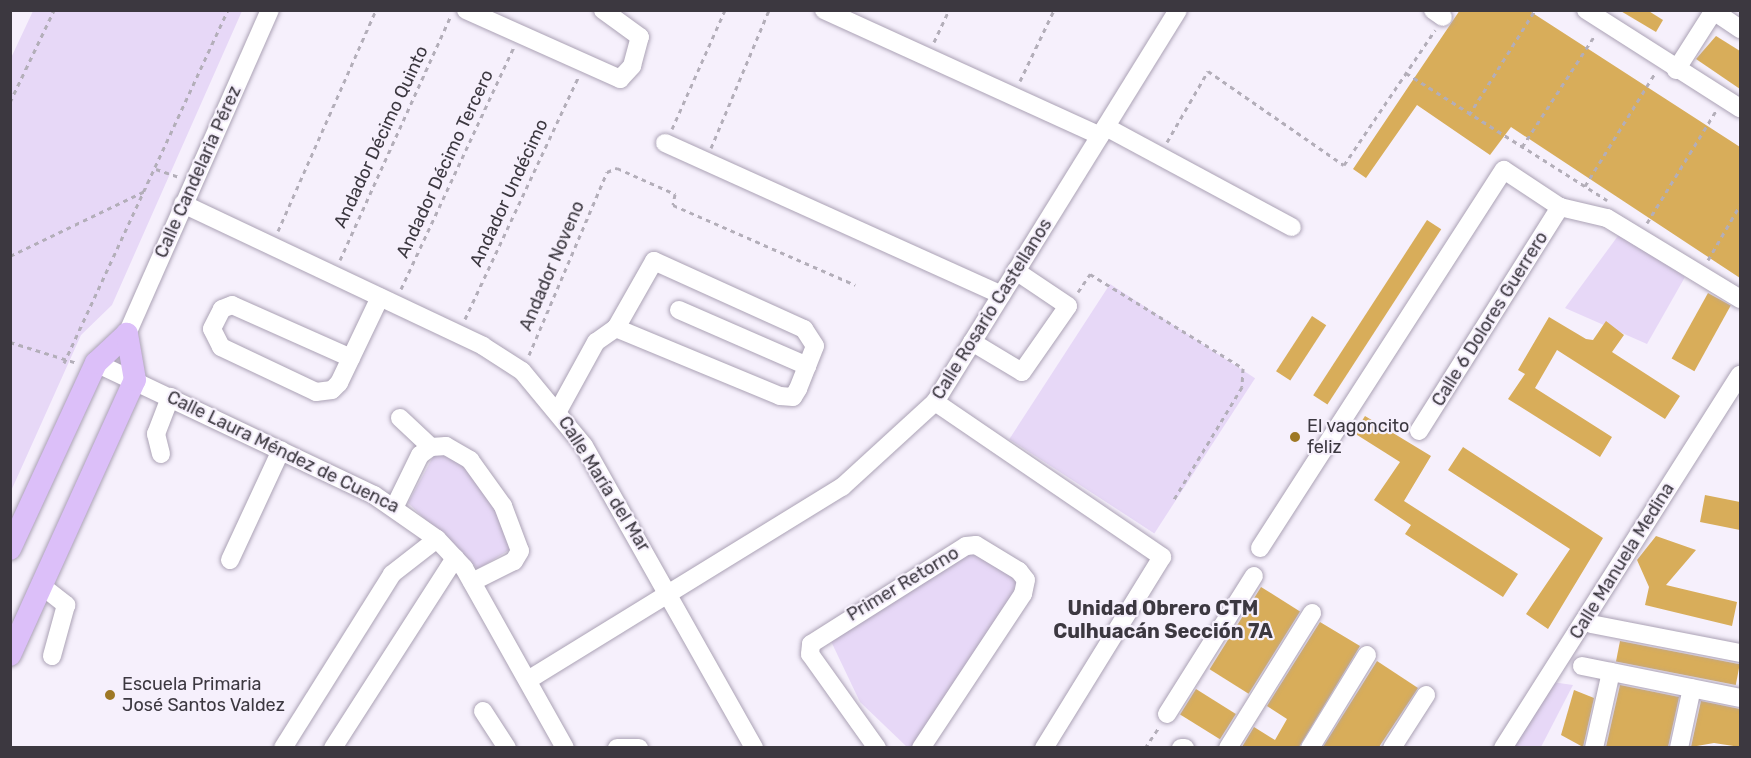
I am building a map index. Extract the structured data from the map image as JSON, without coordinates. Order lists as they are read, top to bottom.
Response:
{
  "streets": {
    "main road": ["Calle Candelaria Pérez"],
    "street": [
      "Calle Rosario Castellanos",
      "Calle 6 Dolores Guerrero",
      "Calle Laura Méndez de Cuenca",
      "Calle María del Mar",
      "Calle Manuela Medina",
      "Primer Retorno"
    ],
    "path": [
      "Andador Décimo Quinto",
      "Andador Décimo Tercero",
      "Andador Undécimo",
      "Andador Noveno"
    ]
  },
  "crossings": [
    ["Andador Décimo Quinto", "Calle María del Mar"],
    ["Andador Décimo Tercero", "Calle María del Mar"],
    ["Calle Candelaria Pérez", "Calle Laura Méndez de Cuenca"],
    ["Calle Candelaria Pérez", "Calle María del Mar"],
    ["Andador Undécimo", "Calle María del Mar"],
    ["Andador Noveno", "Calle María del Mar"],
    ["Calle Rosario Castellanos", "Calle Laura Méndez de Cuenca"],
    ["Calle Rosario Castellanos", "Calle María del Mar"]
  ],
  "districts": ["Unidad Obrero CTM Culhuacán Sección 7A"],
  "places": ["El vagoncito feliz", "Escuela Primaria José Santos Valdez"]
}
